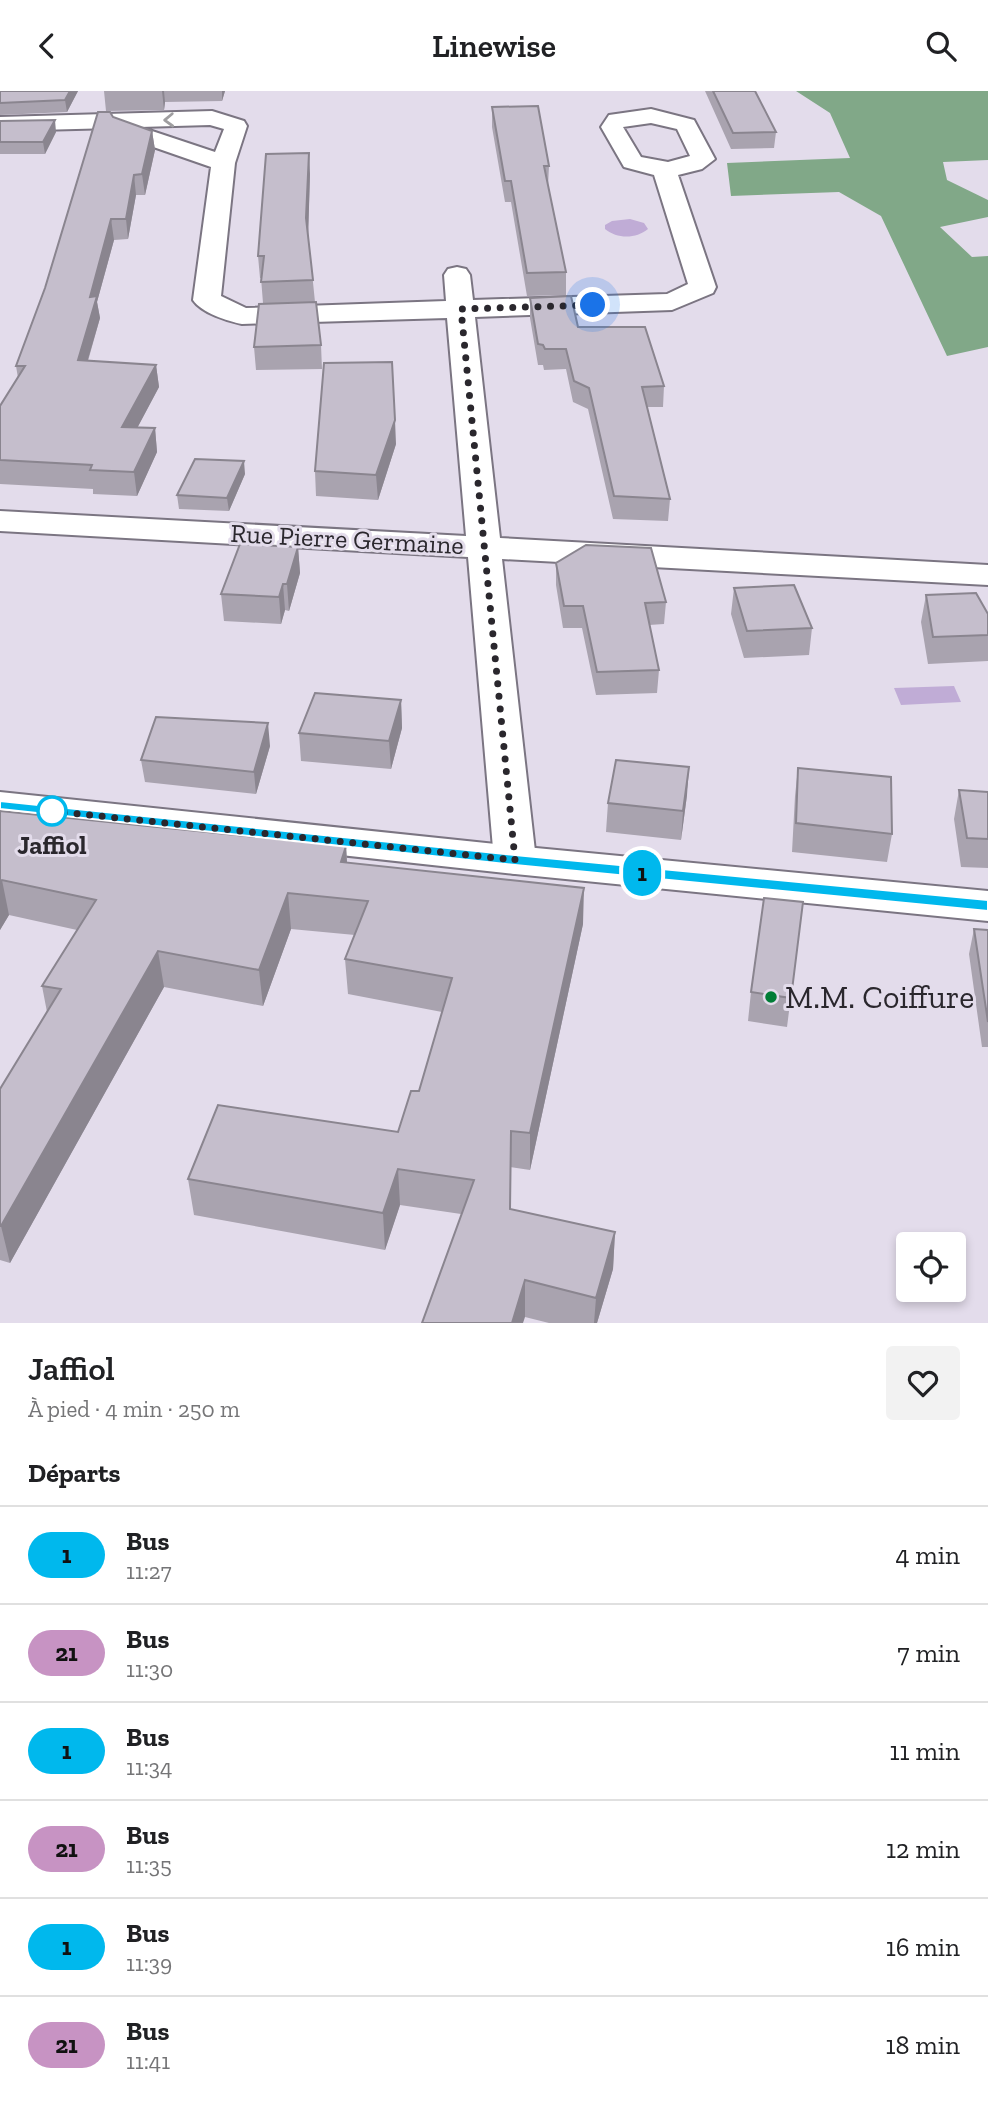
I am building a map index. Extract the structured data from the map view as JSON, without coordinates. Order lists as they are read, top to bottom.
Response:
{
  "streets": {
    "street": ["Rue Pierre Germaine"]
  },
  "places": ["Jaffiol", "M.M. Coiffure"],
  "lines": ["bus line 1"],
  "page": {
    "header": "Linewise",
    "on_map": "1",
    "heading": [
      ["Jaffiol", "À pied · 4 min · 250 m"],
      "Départs"
    ],
    "list": [
      {
        "mark": "1",
        "name": "Bus",
        "note": "11:27",
        "value": "4 min"
      },
      {
        "mark": "21",
        "name": "Bus",
        "note": "11:30",
        "value": "7 min"
      },
      {
        "mark": "1",
        "name": "Bus",
        "note": "11:34",
        "value": "11 min"
      },
      {
        "mark": "21",
        "name": "Bus",
        "note": "11:35",
        "value": "12 min"
      },
      {
        "mark": "1",
        "name": "Bus",
        "note": "11:39",
        "value": "16 min"
      },
      {
        "mark": "21",
        "name": "Bus",
        "note": "11:41",
        "value": "18 min"
      }
    ]
  }
}
